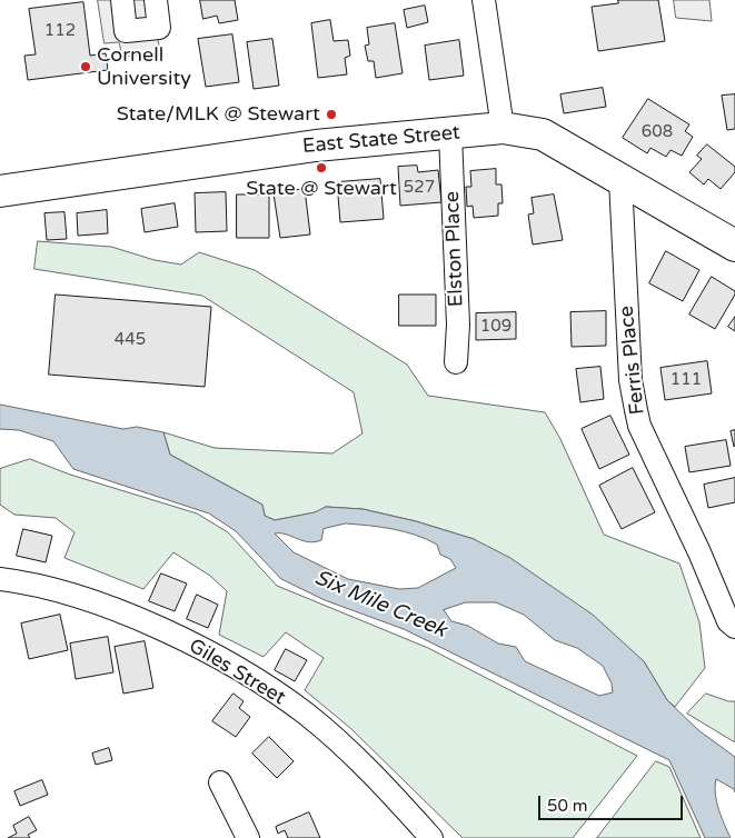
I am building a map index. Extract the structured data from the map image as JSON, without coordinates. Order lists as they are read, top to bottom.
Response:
{
  "streets": {
    "highway": ["East State Street"],
    "street": ["Elston Place", "Ferris Place", "Giles Street"]
  },
  "crossings": [
    ["East State Street", "Elston Place"],
    ["East State Street", "Ferris Place"]
  ],
  "water": ["Six Mile Creek"],
  "places": ["Cornell University", "State/MLK @ Stewart", "State @ Stewart"],
  "house_numbers": [
    "112",
    "608",
    "527",
    "109",
    "445",
    "111"
  ],
  "scale_bar": "50 m"
}
